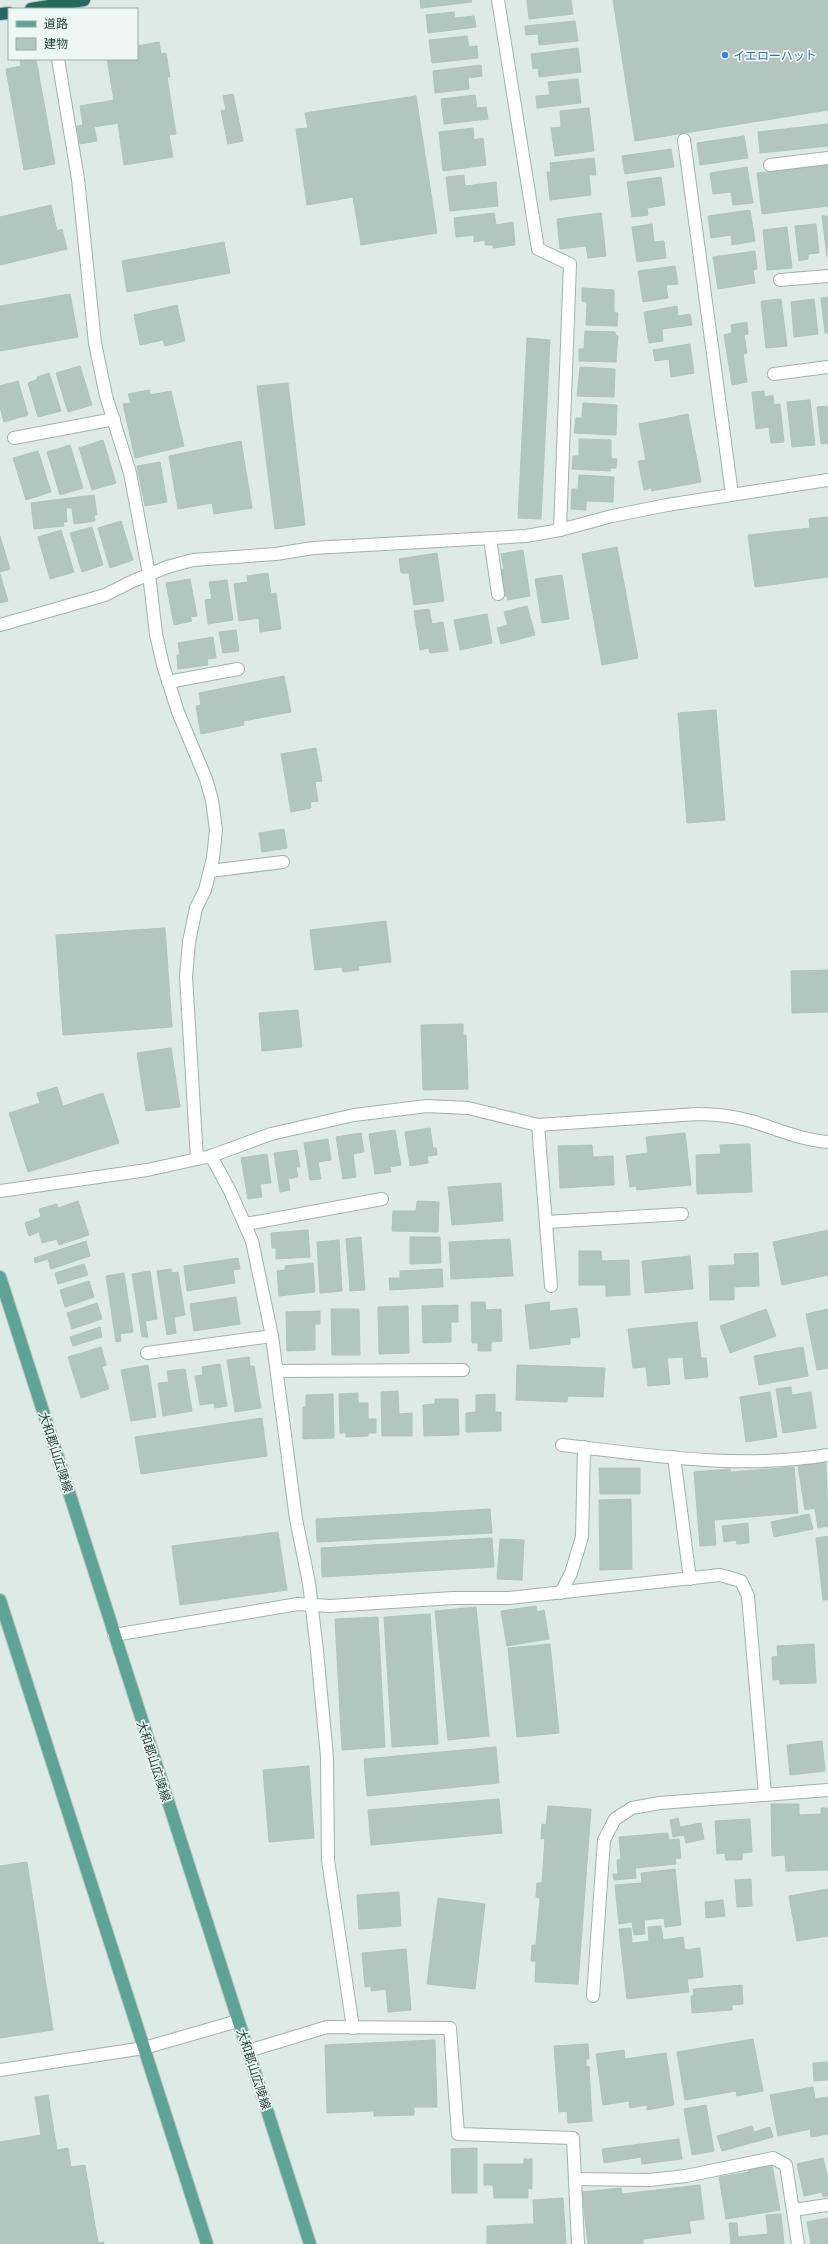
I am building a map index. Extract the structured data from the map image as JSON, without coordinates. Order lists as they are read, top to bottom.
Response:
{
  "streets": {
    "main road": ["大和郡山広陵線"]
  },
  "places": ["イエローハット"],
  "legend": ["道路", "建物"]
}
